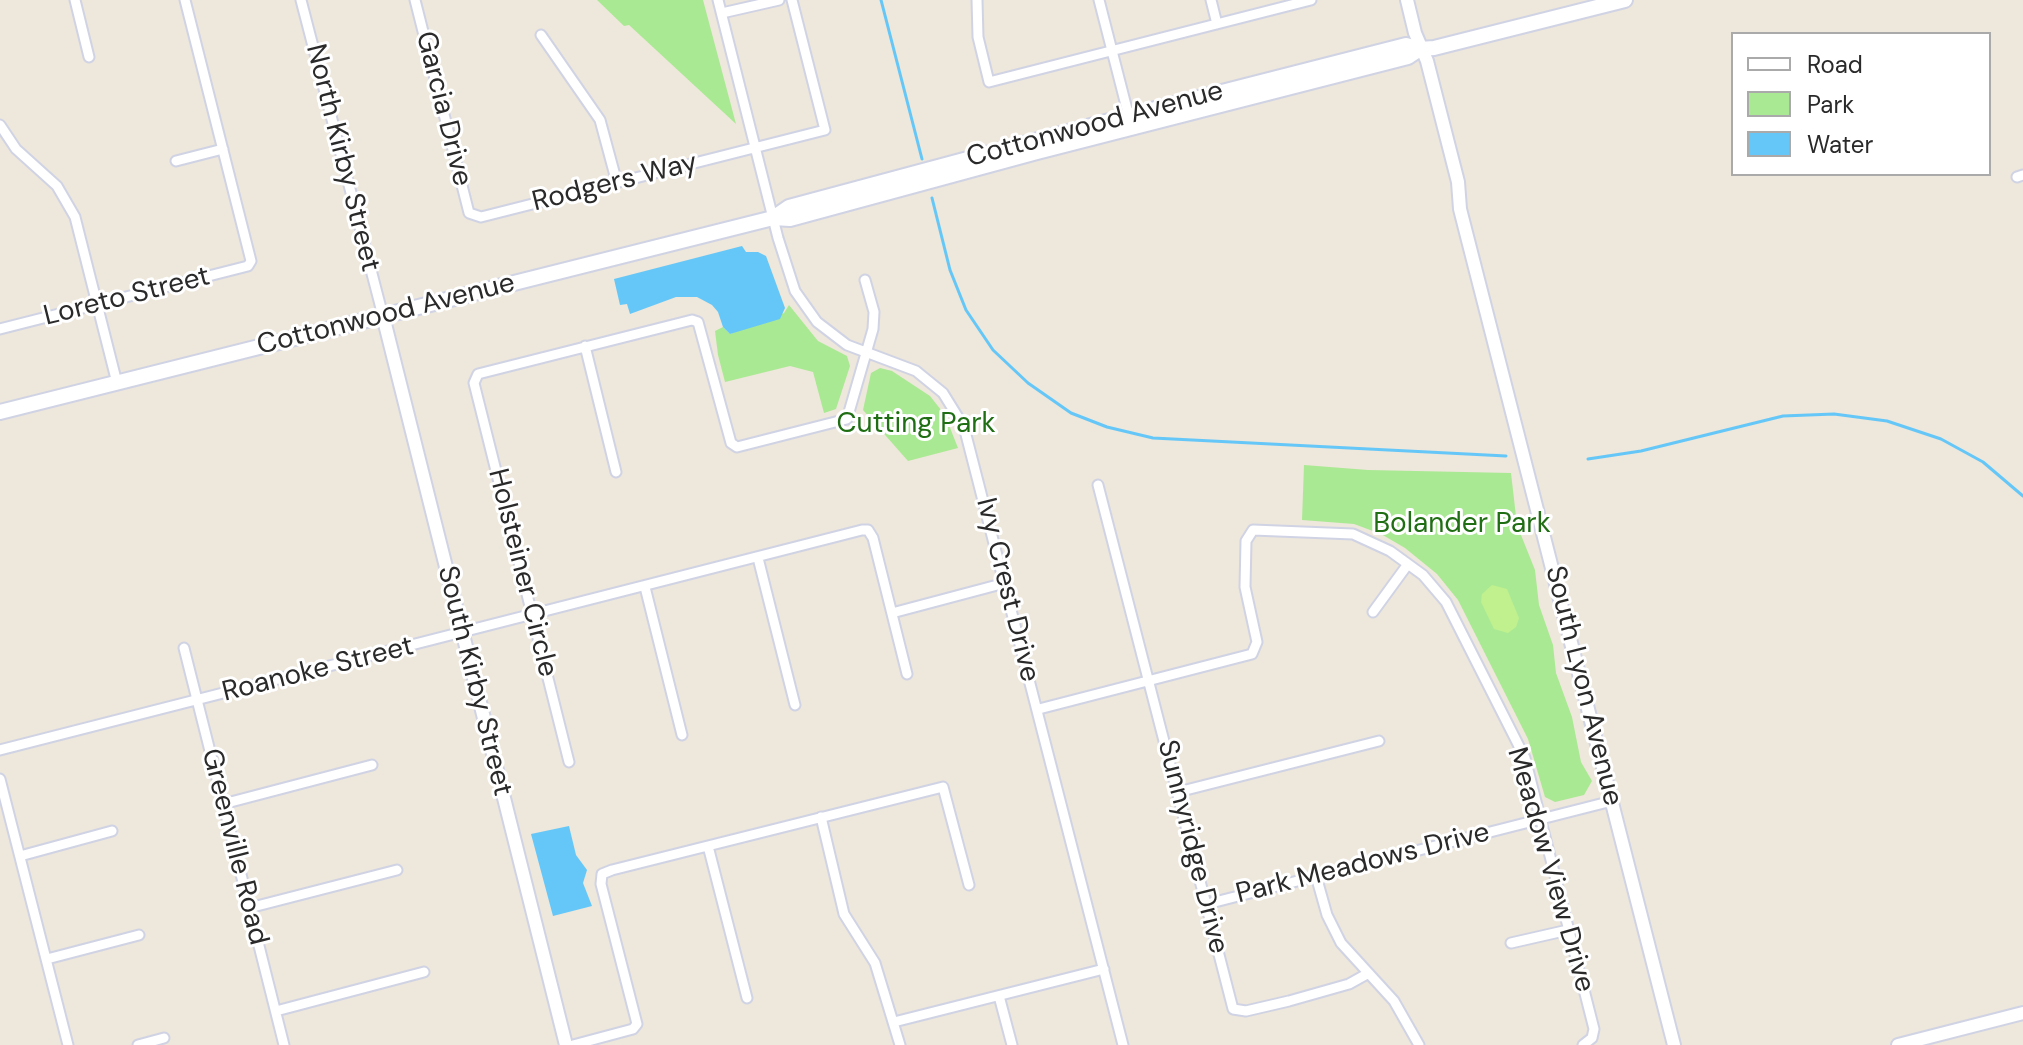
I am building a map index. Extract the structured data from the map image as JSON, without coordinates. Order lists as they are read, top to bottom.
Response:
{
  "streets": {
    "main road": ["Cottonwood Avenue"],
    "street": [
      "Garcia Drive",
      "North Kirby Street",
      "Rodgers Way",
      "Loreto Street",
      "Holsteiner Circle",
      "Ivy Crest Drive",
      "Roanoke Street",
      "South Kirby Street",
      "South Lyon Avenue",
      "Greenville Road",
      "Sunnyridge Drive",
      "Park Meadows Drive",
      "Meadow View Drive"
    ]
  },
  "crossings": [
    ["Garcia Drive", "Rodgers Way"],
    ["Cottonwood Avenue", "North Kirby Street"],
    ["Cottonwood Avenue", "Ivy Crest Drive"],
    ["Cottonwood Avenue", "South Kirby Street"],
    ["Cottonwood Avenue", "South Lyon Avenue"],
    ["North Kirby Street", "South Kirby Street"],
    ["Rodgers Way", "Ivy Crest Drive"],
    ["Holsteiner Circle", "Roanoke Street"],
    ["Roanoke Street", "South Kirby Street"],
    ["Roanoke Street", "Greenville Road"],
    ["South Lyon Avenue", "Park Meadows Drive"],
    ["Sunnyridge Drive", "Park Meadows Drive"],
    ["Sunnyridge Drive", "Meadow View Drive"],
    ["Park Meadows Drive", "Meadow View Drive"]
  ],
  "parks": ["Cutting Park", "Bolander Park"],
  "legend": ["Road", "Park", "Water"]
}
